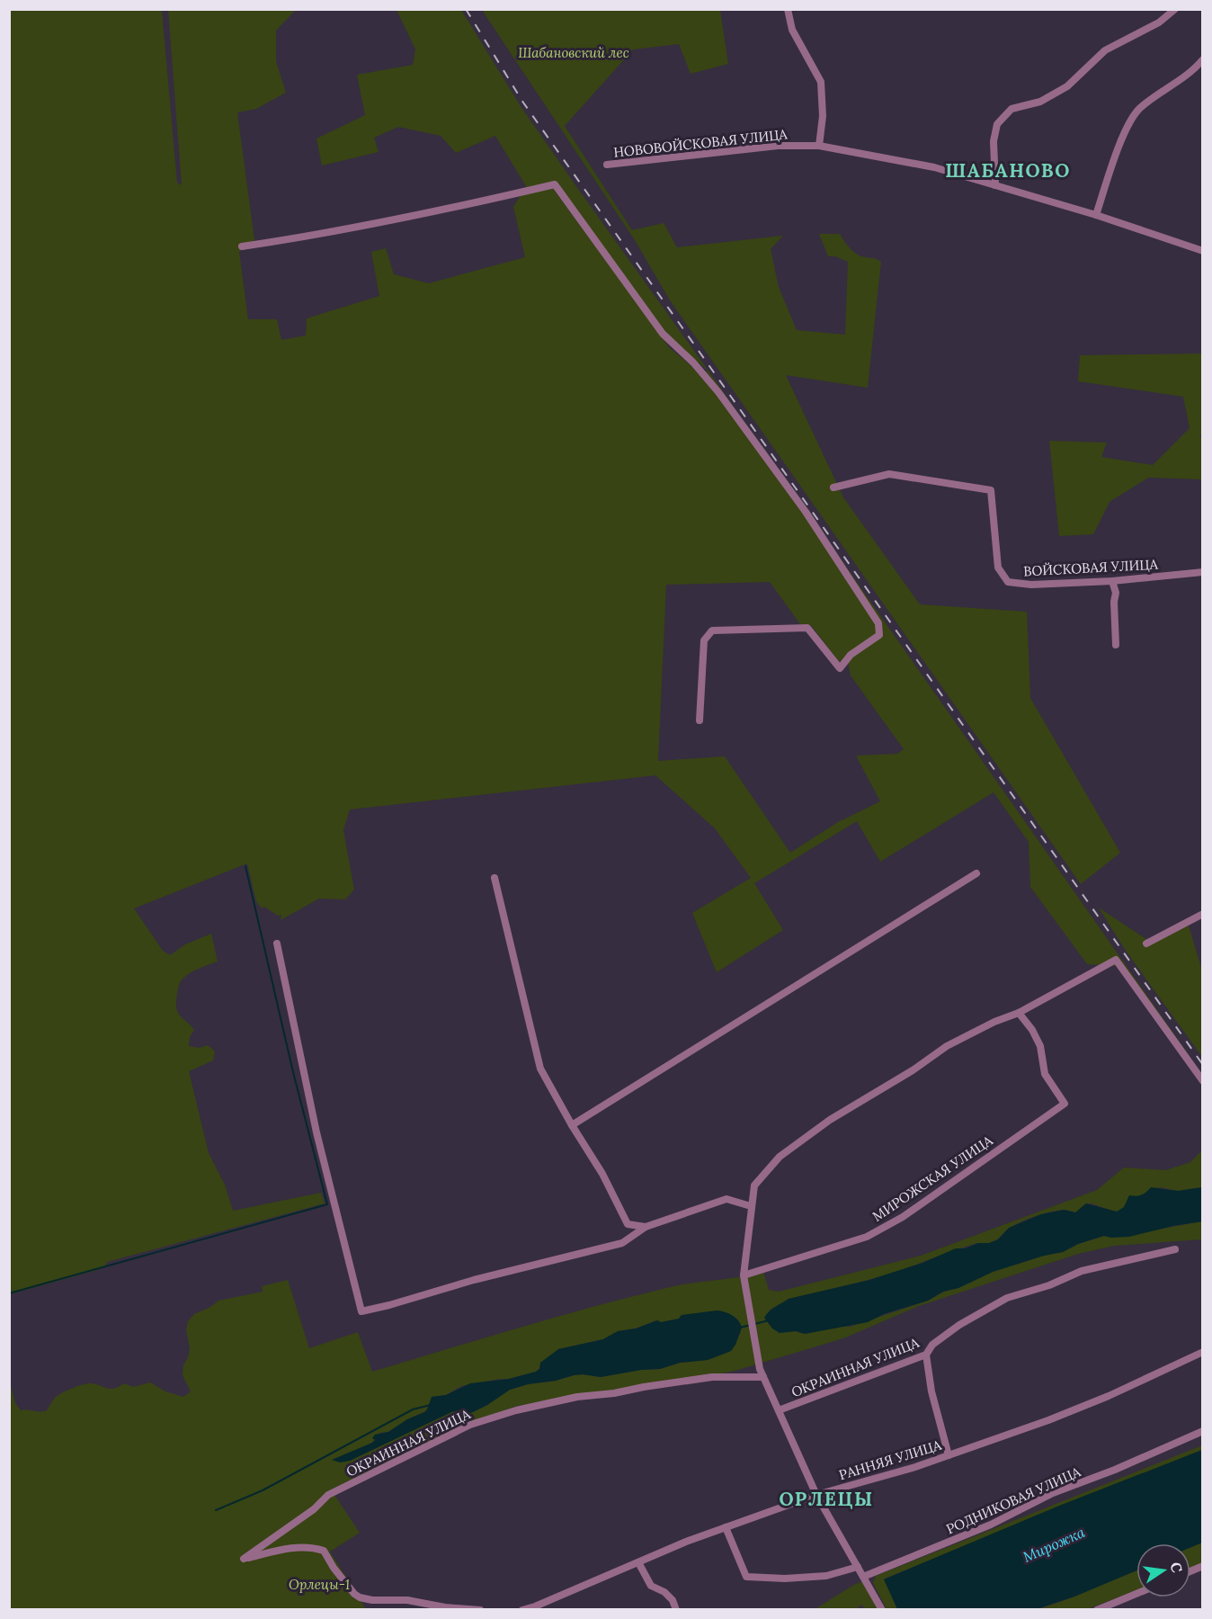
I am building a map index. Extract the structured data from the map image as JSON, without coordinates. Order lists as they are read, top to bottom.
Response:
{
  "streets": {
    "street": [
      "НОВОВОЙСКОВАЯ УЛИЦА",
      "ВОЙСКОВАЯ УЛИЦА",
      "МИРОЖСКАЯ УЛИЦА",
      "ОКРАИННАЯ УЛИЦА",
      "РАННЯЯ УЛИЦА",
      "РОДНИКОВАЯ УЛИЦА"
    ]
  },
  "districts": ["ШАБАНОВО", "ОРЛЕЦЫ"],
  "water": ["Мирожка"],
  "parks": ["Шабановский лес", "Орлецы-1"],
  "north": "right"
}
